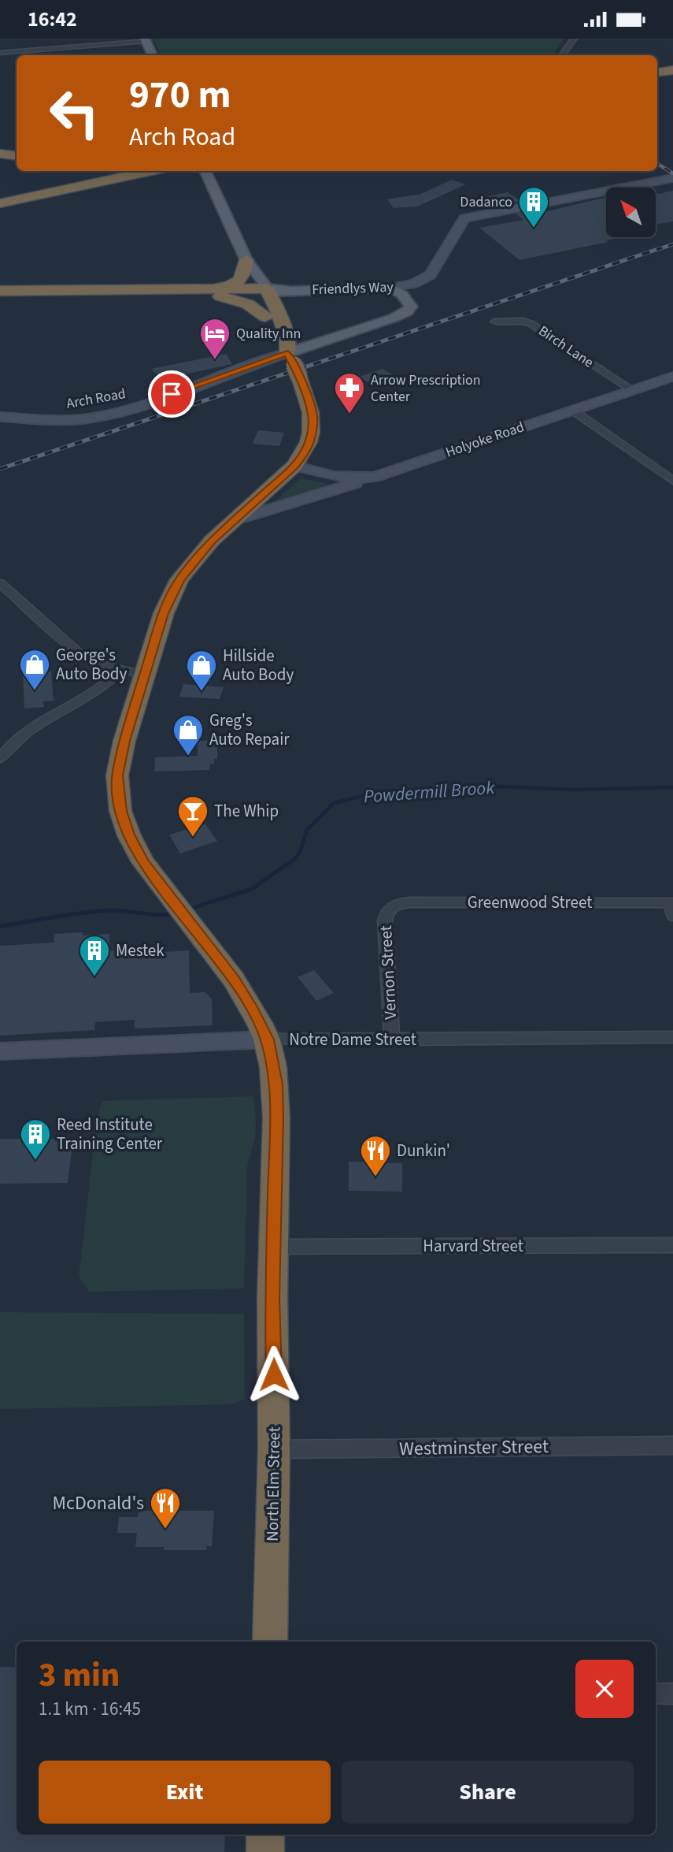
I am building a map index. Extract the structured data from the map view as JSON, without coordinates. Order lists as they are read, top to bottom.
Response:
{
  "streets": {
    "highway": ["North Elm Street"],
    "main road": ["Friendlys Way"],
    "street": [
      "Birch Lane",
      "Arch Road",
      "Holyoke Road",
      "Greenwood Street",
      "Vernon Street",
      "Notre Dame Street",
      "Harvard Street",
      "Westminster Street"
    ]
  },
  "crossings": [
    ["Birch Lane", "Holyoke Road"],
    ["Arch Road", "North Elm Street"],
    ["Holyoke Road", "North Elm Street"],
    ["Greenwood Street", "Vernon Street"],
    ["Vernon Street", "Notre Dame Street"],
    ["Notre Dame Street", "North Elm Street"],
    ["Harvard Street", "North Elm Street"],
    ["Westminster Street", "North Elm Street"]
  ],
  "water": ["Powdermill Brook"],
  "places": {
    "building": ["Dadanco", "Mestek", "Reed Institute Training Center"],
    "hotel": ["Quality Inn"],
    "pharmacy": ["Arrow Prescription Center"],
    "shop": ["George's Auto Body", "Hillside Auto Body", "Greg's Auto Repair"],
    "bar": ["The Whip"],
    "restaurant": ["Dunkin'", "McDonald's"]
  },
  "north": "top left",
  "page": {
    "status": "16:42",
    "turn": ["970 m", "Arch Road"],
    "heading": ["3 min", "1.1 km · 16:45"],
    "buttons": ["Exit", "Share"]
  }
}
